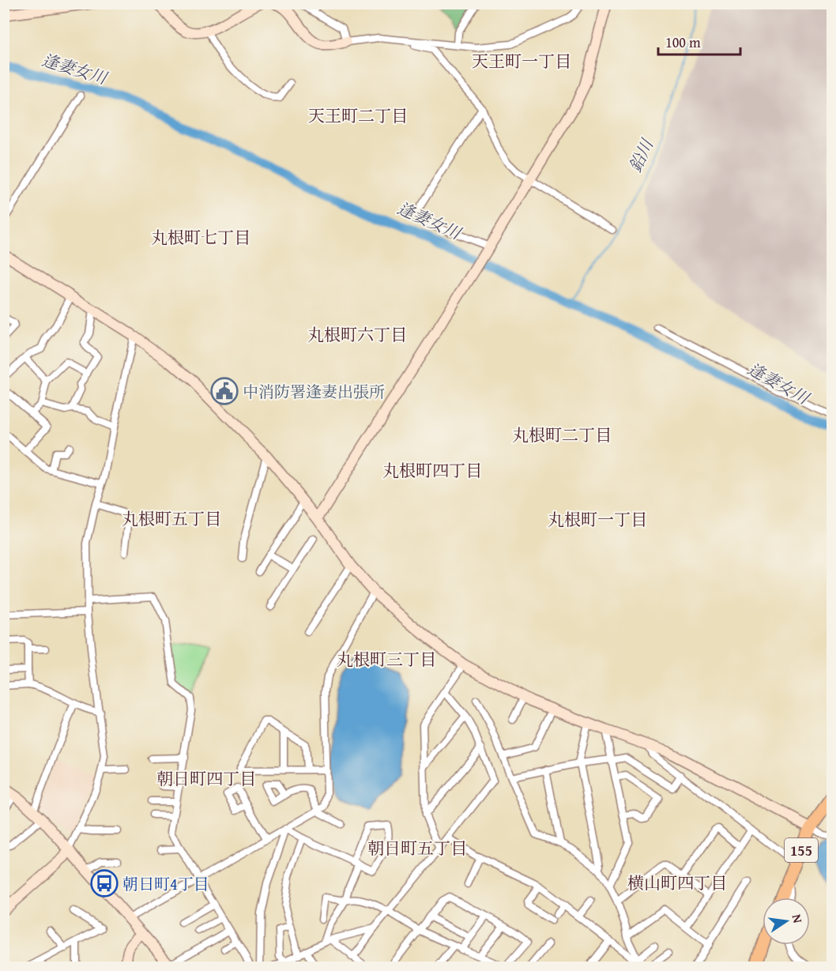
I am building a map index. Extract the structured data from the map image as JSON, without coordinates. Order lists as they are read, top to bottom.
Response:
{
  "streets": {
    "highway": ["155"]
  },
  "districts": [
    "天王町一丁目",
    "天王町二丁目",
    "丸根町七丁目",
    "丸根町六丁目",
    "丸根町二丁目",
    "丸根町四丁目",
    "丸根町五丁目",
    "丸根町一丁目",
    "丸根町三丁目",
    "朝日町四丁目",
    "朝日町五丁目",
    "横山町四丁目"
  ],
  "water": ["逢妻女川", "鉛川"],
  "places": {
    "public building": ["中消防署逢妻出張所"],
    "bus stop": ["朝日町4丁目"]
  },
  "scale_bar": "100 m",
  "north": "right"
}
